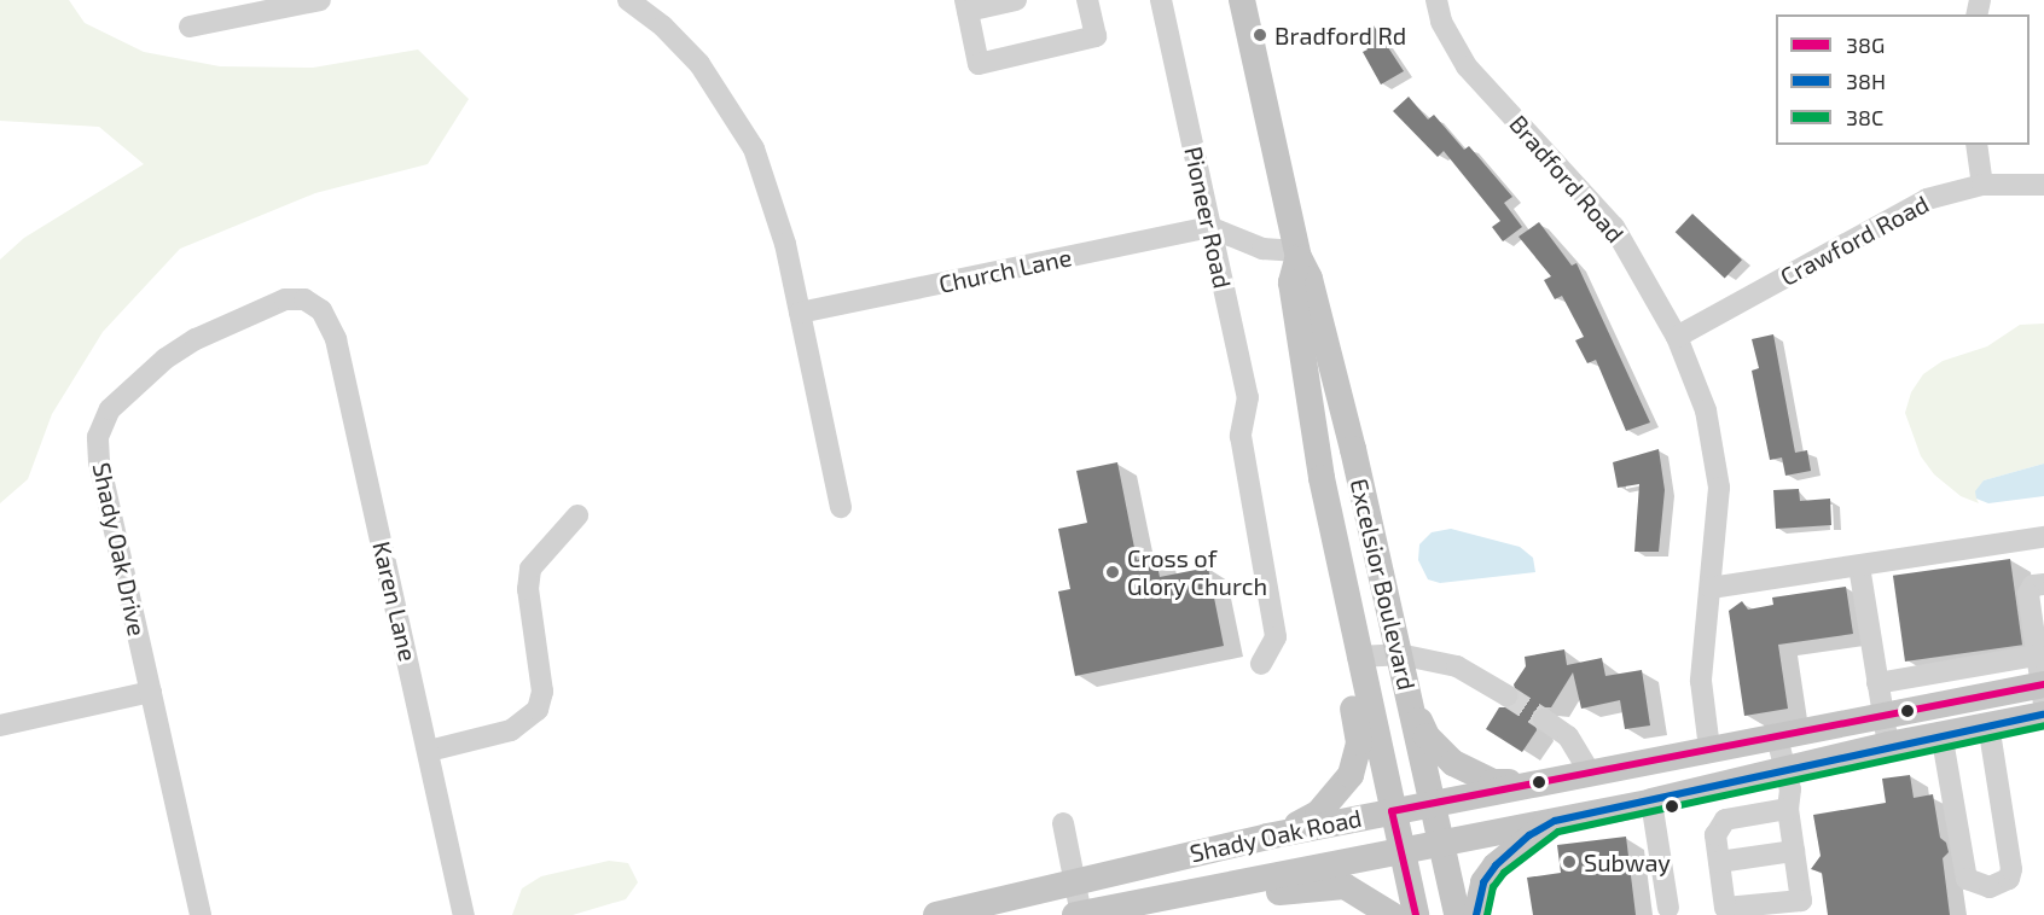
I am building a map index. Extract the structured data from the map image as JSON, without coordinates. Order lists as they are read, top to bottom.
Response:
{
  "streets": {
    "main road": ["Excelsior Boulevard", "Shady Oak Road"],
    "street": [
      "Bradford Road",
      "Pioneer Road",
      "Crawford Road",
      "Church Lane",
      "Shady Oak Drive",
      "Karen Lane"
    ]
  },
  "crossings": [
    ["Bradford Road", "Crawford Road"],
    ["Bradford Road", "Shady Oak Road"],
    ["Pioneer Road", "Church Lane"],
    ["Shady Oak Drive", "Karen Lane"],
    ["Excelsior Boulevard", "Shady Oak Road"]
  ],
  "places": ["Bradford Rd", "Cross of Glory Church", "Subway"],
  "lines": ["transit line 38G", "transit line 38H", "transit line 38C"],
  "legend": ["38G", "38H", "38C"]
}
